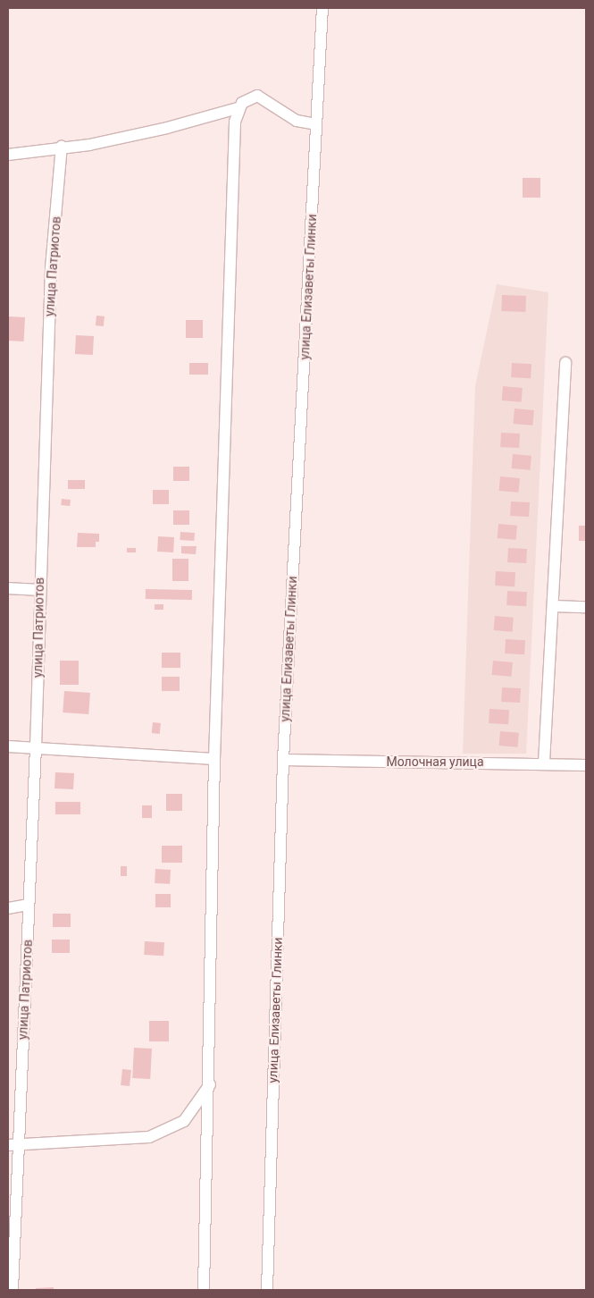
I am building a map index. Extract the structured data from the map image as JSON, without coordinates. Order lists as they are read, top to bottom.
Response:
{
  "streets": {
    "street": ["улица Патриотов", "улица Елизаветы Глинки", "Молочная улица"]
  },
  "crossings": [
    ["улица Елизаветы Глинки", "Молочная улица"]
  ]
}
